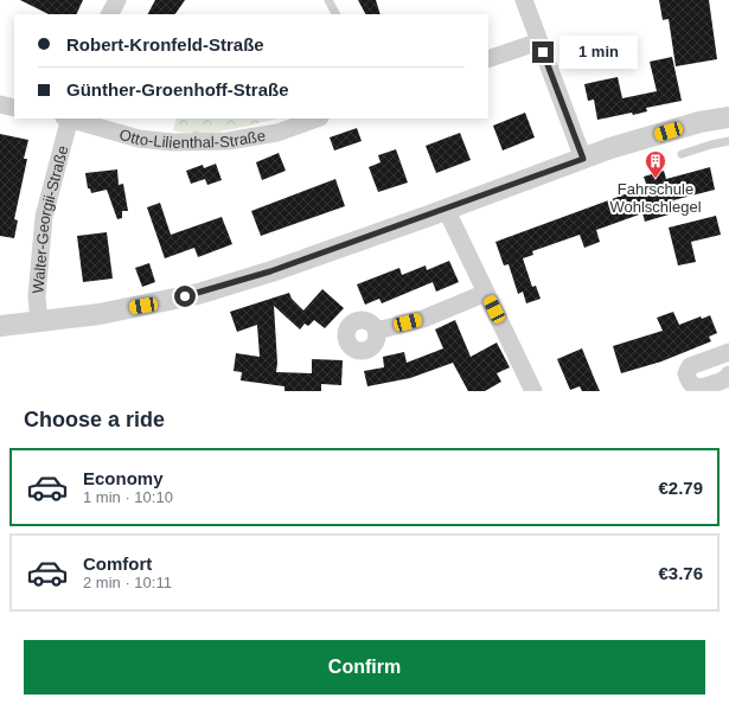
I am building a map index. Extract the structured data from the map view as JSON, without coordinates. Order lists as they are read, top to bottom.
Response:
{
  "streets": {
    "street": ["Otto-Lilienthal-Straße", "Walter-Georgii-Straße"]
  },
  "places": {
    "building": ["Fahrschule Wohlschlegel"]
  },
  "page": {
    "banner": ["Robert-Kronfeld-Straße", "Günther-Groenhoff-Straße"],
    "bubble": "1 min",
    "heading": "Choose a ride",
    "list": [
      {
        "name": "Economy",
        "note": "1 min · 10:10",
        "value": "€2.79"
      },
      {
        "name": "Comfort",
        "note": "2 min · 10:11",
        "value": "€3.76"
      }
    ],
    "buttons": "Confirm"
  }
}
